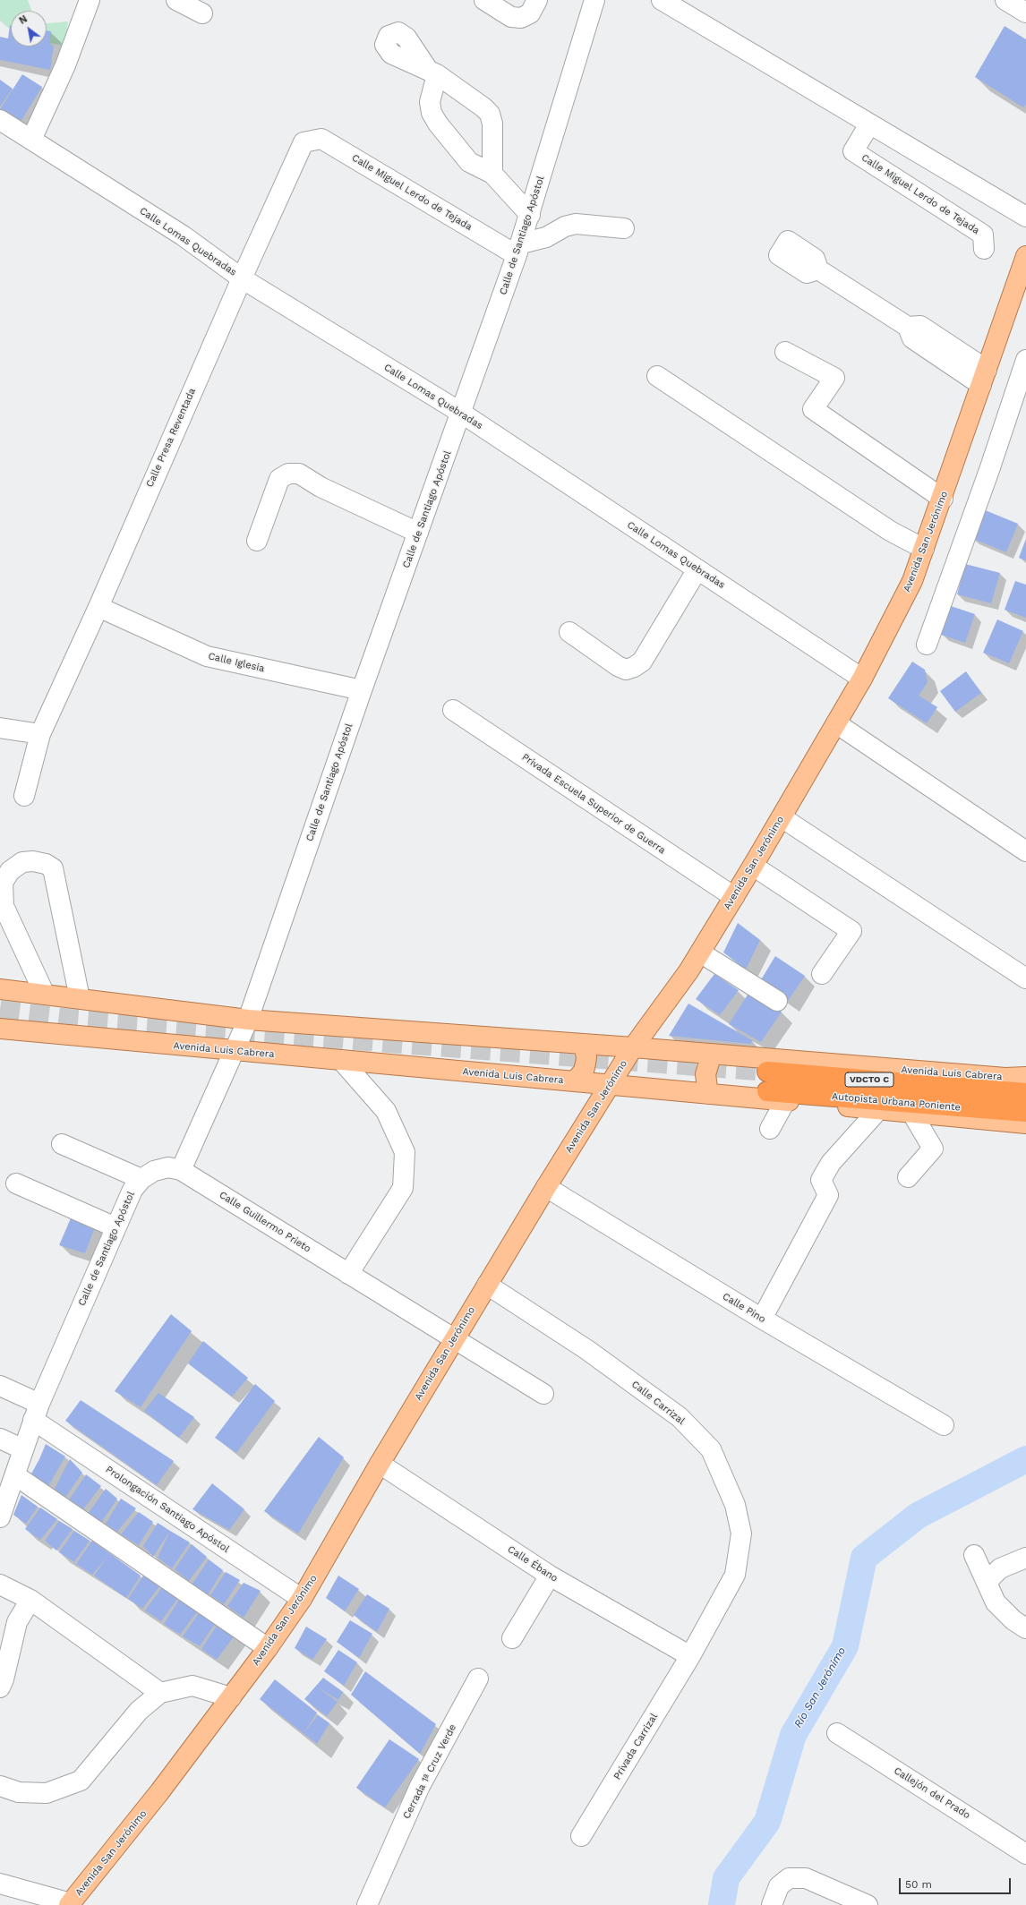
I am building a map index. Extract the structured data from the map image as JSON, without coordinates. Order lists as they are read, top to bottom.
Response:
{
  "streets": {
    "highway": ["VDCTO C", "Autopista Urbana Poniente"],
    "main road": ["Avenida San Jerónimo", "Avenida Luis Cabrera"],
    "street": [
      "Calle Miguel Lerdo de Tejada",
      "Calle de Santiago Apóstol",
      "Calle Lomas Quebradas",
      "Calle Presa Reventada",
      "Calle Iglesia",
      "Privada Escuela Superior de Guerra",
      "Calle Guillermo Prieto",
      "Calle Pino",
      "Calle Carrizal",
      "Prolongación Santiago Apóstol",
      "Calle Ébano",
      "Privada Carrizal",
      "Cerrada 1ª Cruz Verde",
      "Callejón del Prado"
    ]
  },
  "crossings": [
    ["Calle Miguel Lerdo de Tejada", "Calle de Santiago Apóstol"],
    ["Calle Miguel Lerdo de Tejada", "Calle Presa Reventada"],
    ["Calle de Santiago Apóstol", "Calle Lomas Quebradas"],
    ["Calle de Santiago Apóstol", "Calle Iglesia"],
    ["Calle de Santiago Apóstol", "Avenida Luis Cabrera"],
    ["Calle de Santiago Apóstol", "Calle Guillermo Prieto"],
    ["Calle de Santiago Apóstol", "Prolongación Santiago Apóstol"],
    ["Calle Lomas Quebradas", "Calle Presa Reventada"],
    ["Calle Lomas Quebradas", "Avenida San Jerónimo"],
    ["Calle Presa Reventada", "Calle Iglesia"],
    ["Avenida San Jerónimo", "Privada Escuela Superior de Guerra"],
    ["Avenida San Jerónimo", "Avenida Luis Cabrera"],
    ["Avenida San Jerónimo", "Calle Guillermo Prieto"],
    ["Avenida San Jerónimo", "Calle Pino"],
    ["Avenida San Jerónimo", "Calle Carrizal"],
    ["Avenida San Jerónimo", "Prolongación Santiago Apóstol"],
    ["Avenida San Jerónimo", "Calle Ébano"],
    ["Calle Carrizal", "Calle Ébano"],
    ["Calle Carrizal", "Privada Carrizal"],
    ["Calle Ébano", "Privada Carrizal"]
  ],
  "water": ["Río San Jerónimo"],
  "scale_bar": "50 m",
  "north": "top left"
}
